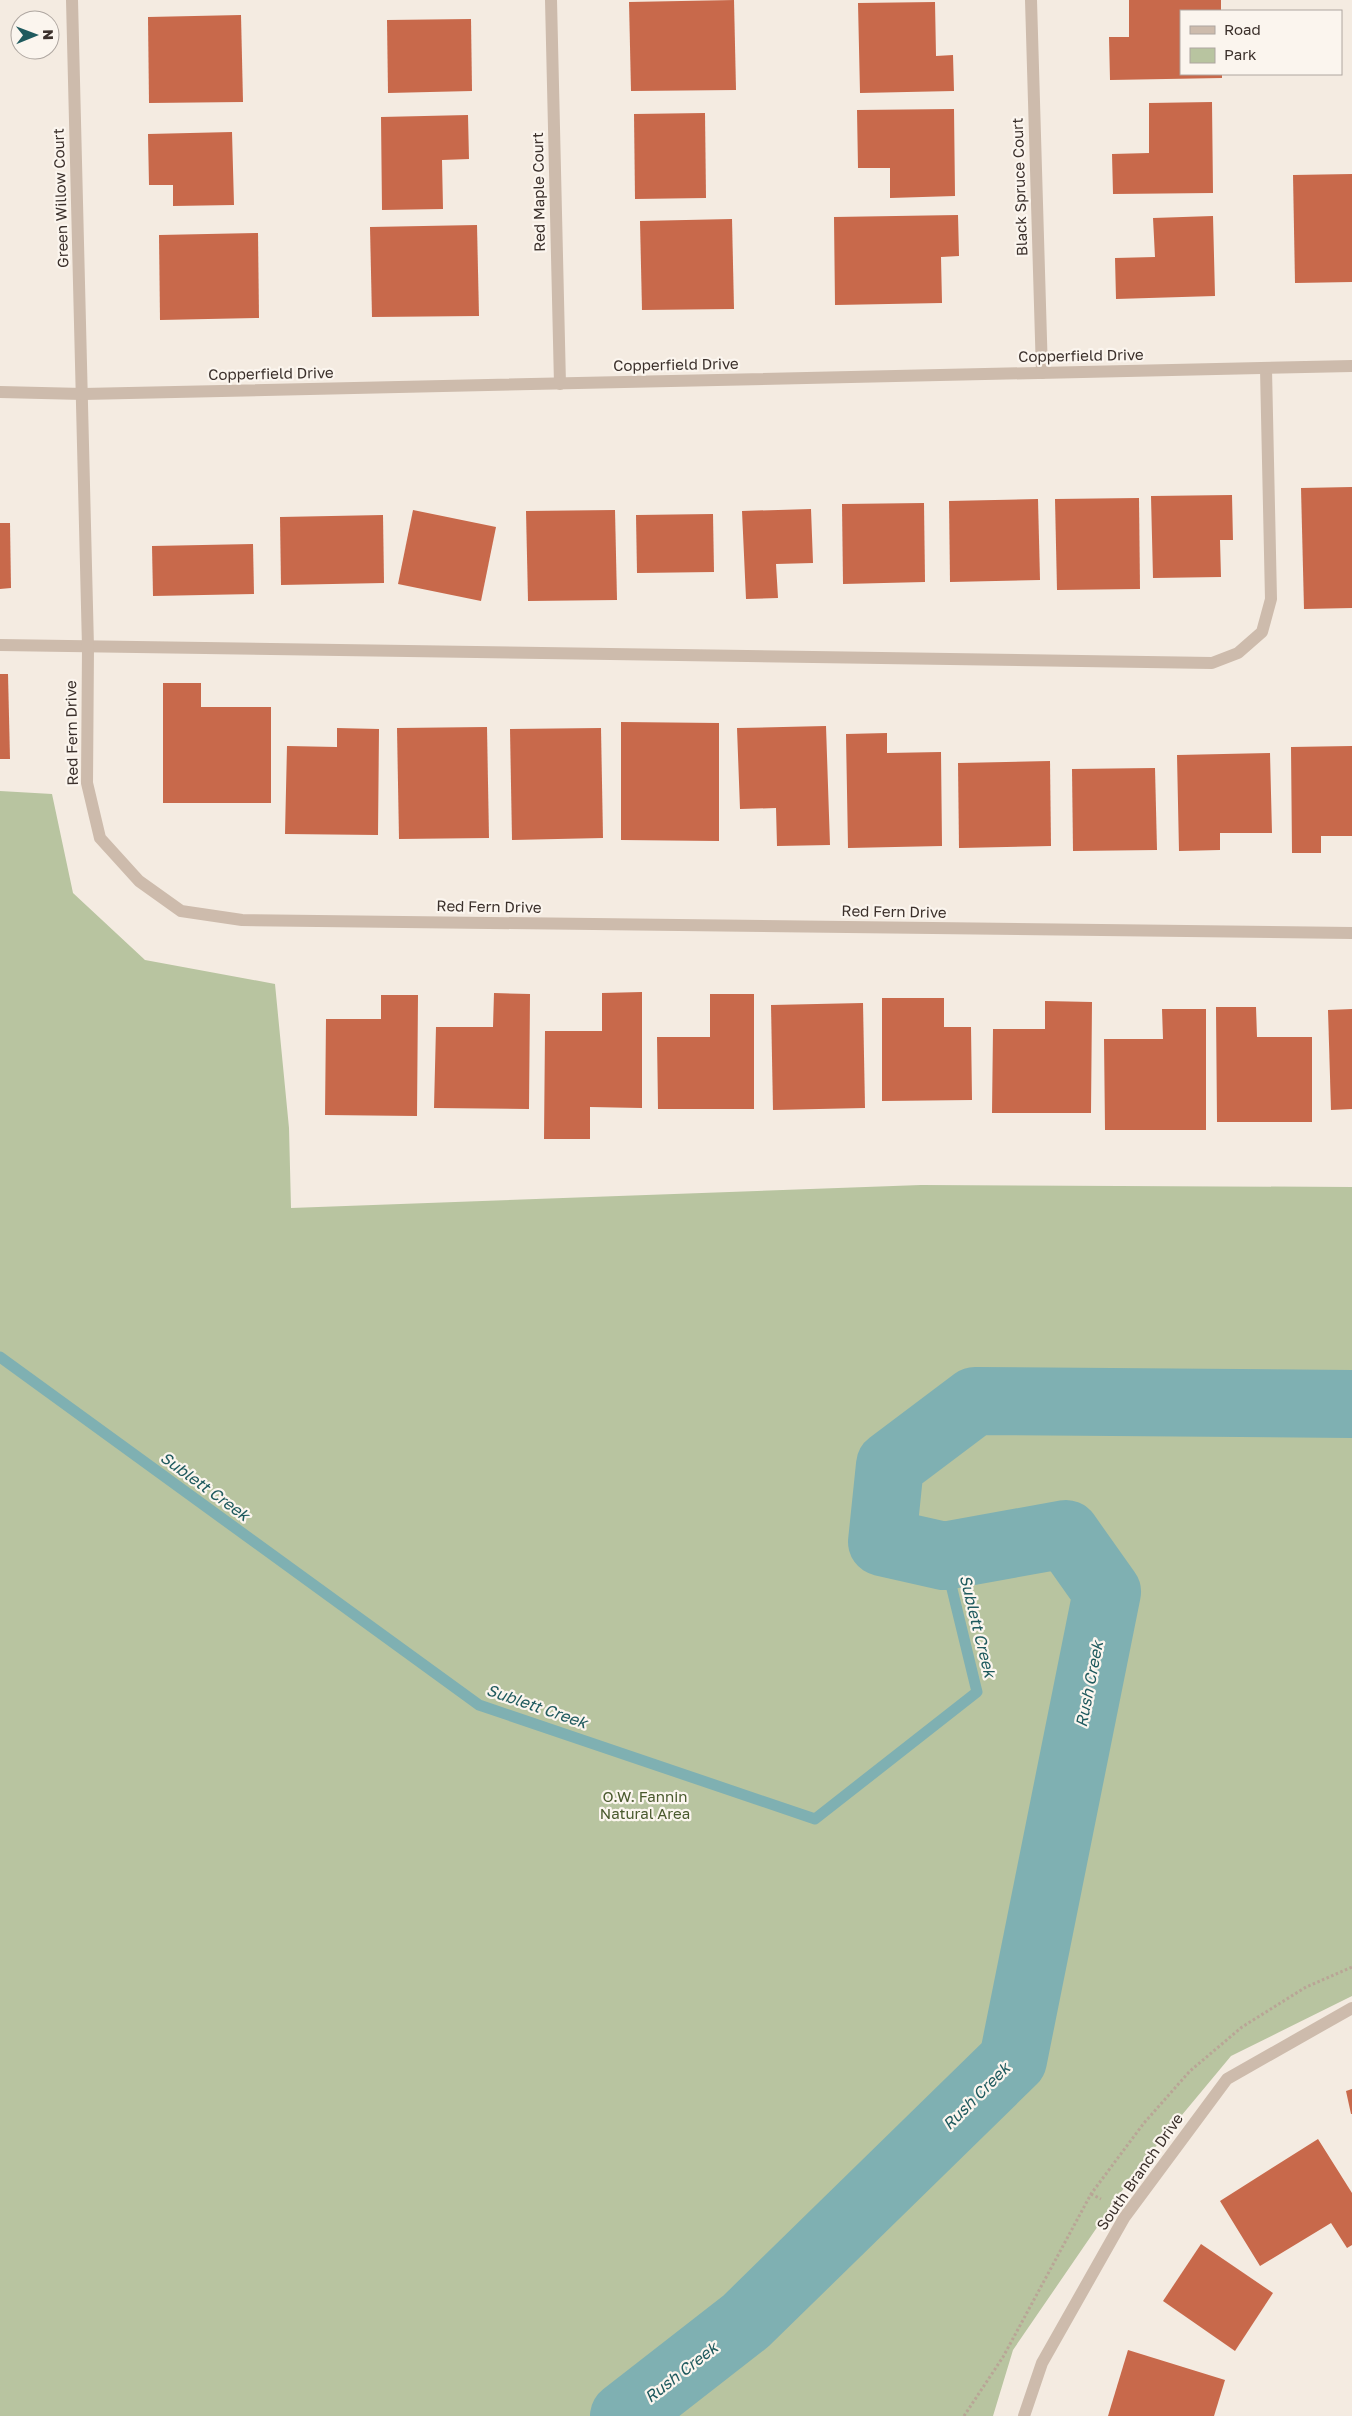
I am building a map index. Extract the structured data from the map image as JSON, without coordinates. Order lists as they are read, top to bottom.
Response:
{
  "streets": {
    "street": [
      "Black Spruce Court",
      "Red Maple Court",
      "Green Willow Court",
      "Copperfield Drive",
      "Red Fern Drive",
      "South Branch Drive"
    ]
  },
  "crossings": [
    ["Black Spruce Court", "Copperfield Drive"],
    ["Red Maple Court", "Copperfield Drive"],
    ["Green Willow Court", "Copperfield Drive"],
    ["Green Willow Court", "Red Fern Drive"],
    ["Copperfield Drive", "Red Fern Drive"]
  ],
  "water": ["Sublett Creek", "Rush Creek"],
  "parks": ["O.W. Fannin Natural Area"],
  "legend": ["Road", "Park"],
  "north": "right"
}
